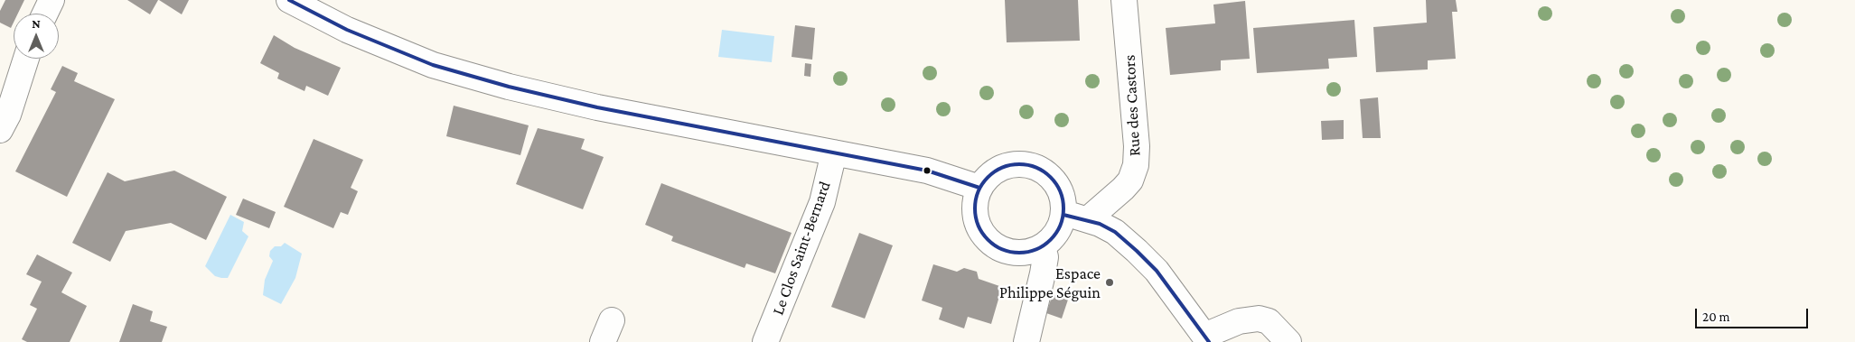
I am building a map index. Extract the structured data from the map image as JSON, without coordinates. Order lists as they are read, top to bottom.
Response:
{
  "streets": {
    "street": ["Rue des Castors", "Le Clos Saint-Bernard"]
  },
  "places": ["Espace Philippe Séguin"],
  "scale_bar": "20 m",
  "north": "top"
}
